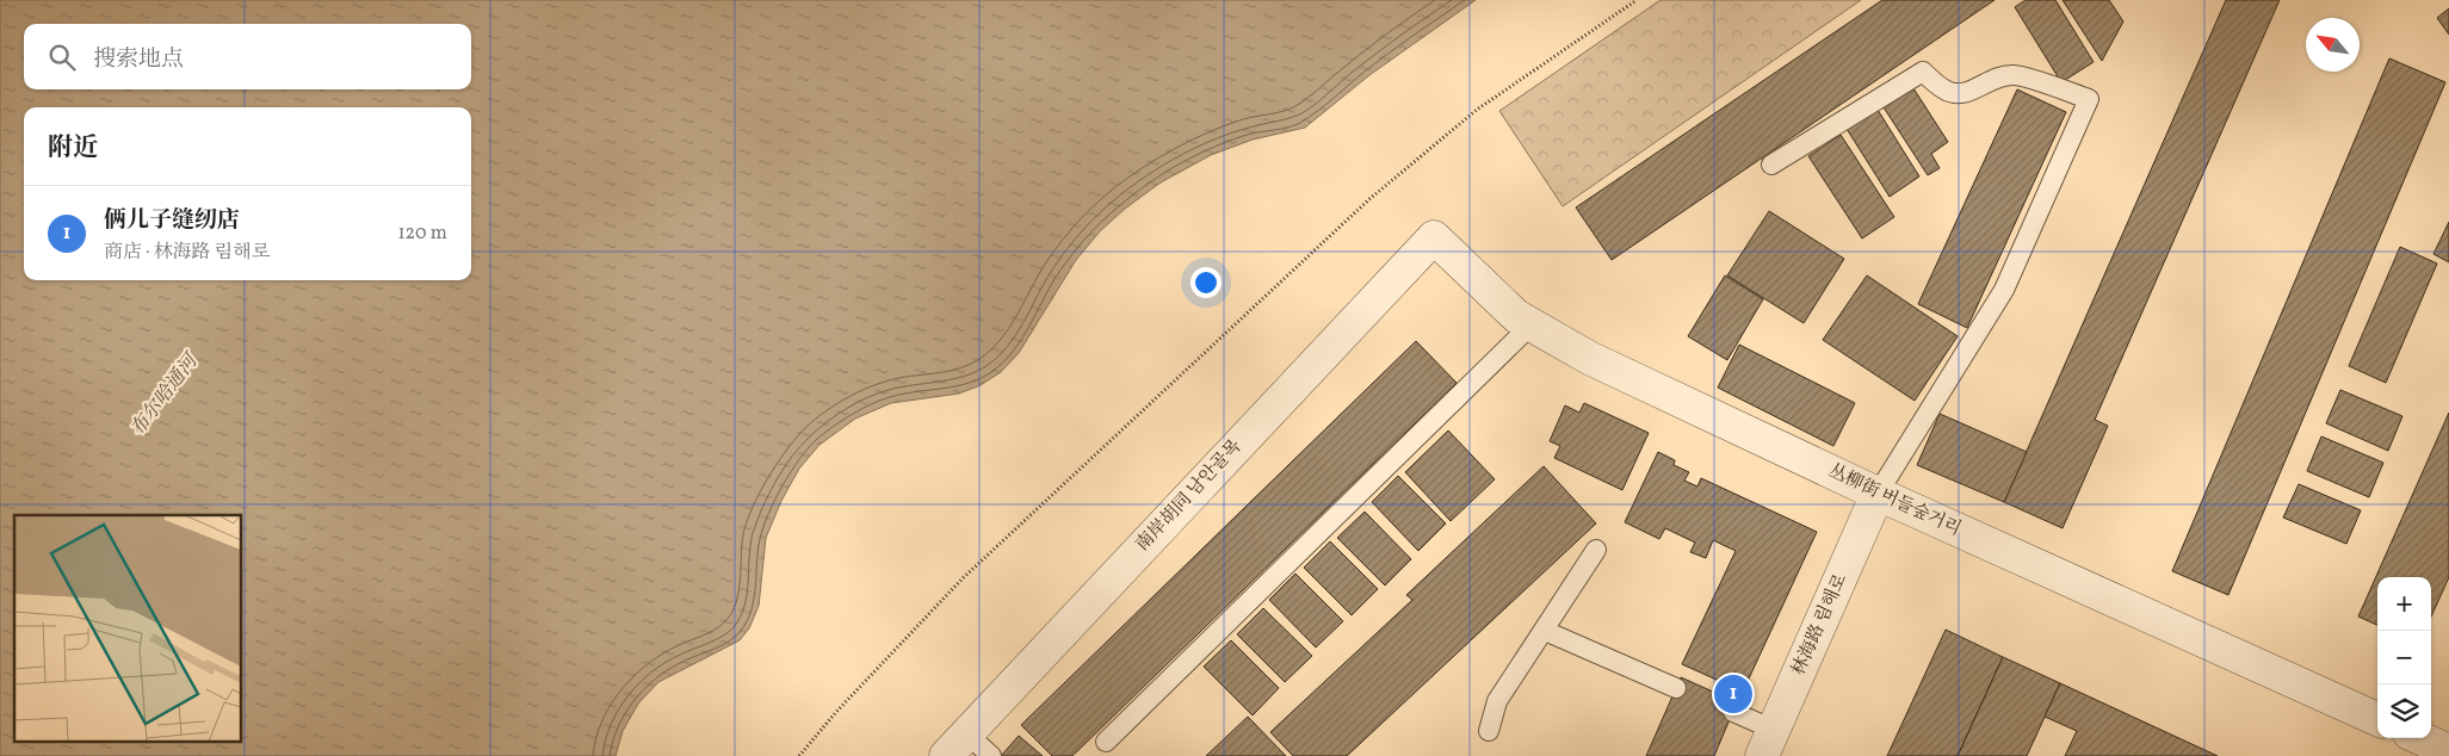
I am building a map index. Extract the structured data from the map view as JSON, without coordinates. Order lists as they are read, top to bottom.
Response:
{
  "streets": {
    "street": ["南岸胡同 남안골목", "丛柳街 버들숲거리", "林海路 림해로"]
  },
  "crossings": [
    ["南岸胡同 남안골목", "丛柳街 버들숲거리"],
    ["丛柳街 버들숲거리", "林海路 림해로"]
  ],
  "water": ["布尔哈通河"],
  "north": "top left",
  "page": {
    "search": "搜索地点",
    "heading": "附近",
    "list": [
      {
        "mark": "1",
        "name": "俩儿子缝纫店",
        "note": "商店 · 林海路 림해로",
        "value": "120 m"
      }
    ],
    "map_buttons": ["+", "−"],
    "pins": "1"
  }
}
